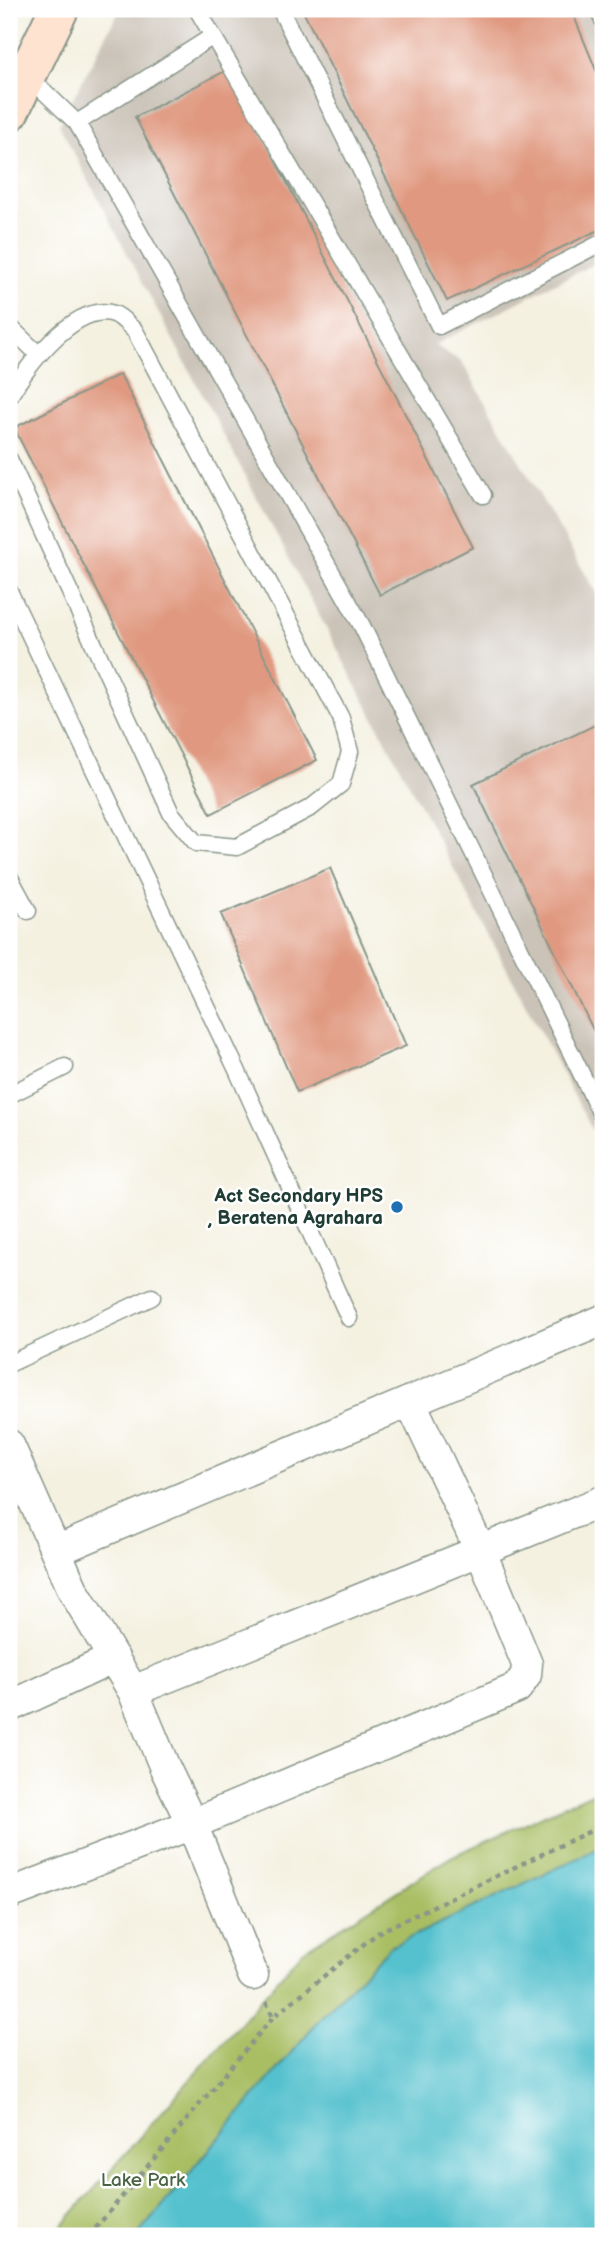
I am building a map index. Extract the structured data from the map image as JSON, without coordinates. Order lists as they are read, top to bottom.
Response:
{
  "parks": ["Lake Park"],
  "places": ["Act Secondary HPS , Beratena Agrahara"]
}
